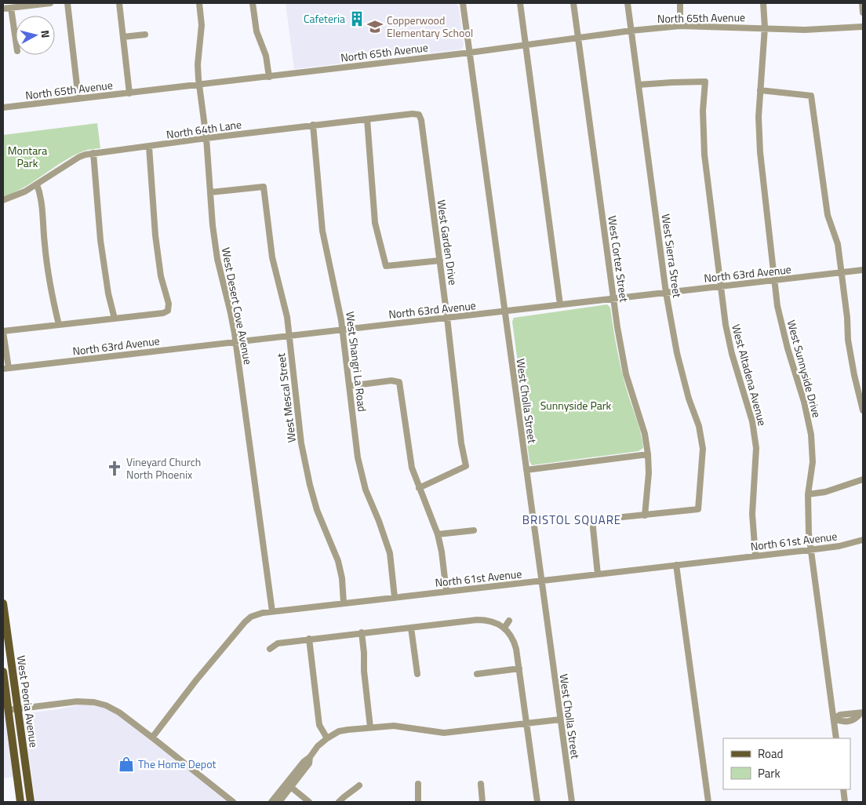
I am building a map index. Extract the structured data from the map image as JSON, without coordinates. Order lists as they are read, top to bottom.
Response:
{
  "streets": {
    "main road": ["West Peoria Avenue"],
    "street": [
      "North 65th Avenue",
      "North 64th Lane",
      "West Garden Drive",
      "West Sierra Street",
      "West Cortez Street",
      "North 63rd Avenue",
      "West Desert Cove Avenue",
      "West Shangri La Road",
      "West Sunnyside Drive",
      "West Altadena Avenue",
      "West Mescal Street",
      "West Cholla Street",
      "North 61st Avenue"
    ]
  },
  "crossings": [
    ["North 65th Avenue", "West Sierra Street"],
    ["North 65th Avenue", "West Cortez Street"],
    ["North 65th Avenue", "West Desert Cove Avenue"],
    ["North 65th Avenue", "West Sunnyside Drive"],
    ["North 65th Avenue", "West Cholla Street"],
    ["North 64th Lane", "West Garden Drive"],
    ["North 64th Lane", "West Desert Cove Avenue"],
    ["North 64th Lane", "West Shangri La Road"],
    ["West Garden Drive", "North 63rd Avenue"],
    ["West Sierra Street", "West Cortez Street"],
    ["West Sierra Street", "North 63rd Avenue"],
    ["West Sierra Street", "West Altadena Avenue"],
    ["West Cortez Street", "North 63rd Avenue"],
    ["North 63rd Avenue", "West Desert Cove Avenue"],
    ["North 63rd Avenue", "West Shangri La Road"],
    ["North 63rd Avenue", "West Sunnyside Drive"],
    ["North 63rd Avenue", "West Altadena Avenue"],
    ["North 63rd Avenue", "West Mescal Street"],
    ["North 63rd Avenue", "West Cholla Street"],
    ["West Desert Cove Avenue", "West Mescal Street"],
    ["West Desert Cove Avenue", "North 61st Avenue"],
    ["West Shangri La Road", "North 61st Avenue"],
    ["West Sunnyside Drive", "North 61st Avenue"],
    ["West Altadena Avenue", "North 61st Avenue"],
    ["West Mescal Street", "North 61st Avenue"],
    ["West Cholla Street", "North 61st Avenue"]
  ],
  "districts": ["BRISTOL SQUARE"],
  "parks": ["Montara Park", "Sunnyside Park"],
  "places": {
    "building": ["Cafeteria"],
    "school or university": ["Copperwood Elementary School"],
    "church": ["Vineyard Church North Phoenix"],
    "shop": ["The Home Depot"]
  },
  "legend": ["Road", "Park"],
  "north": "right"
}
